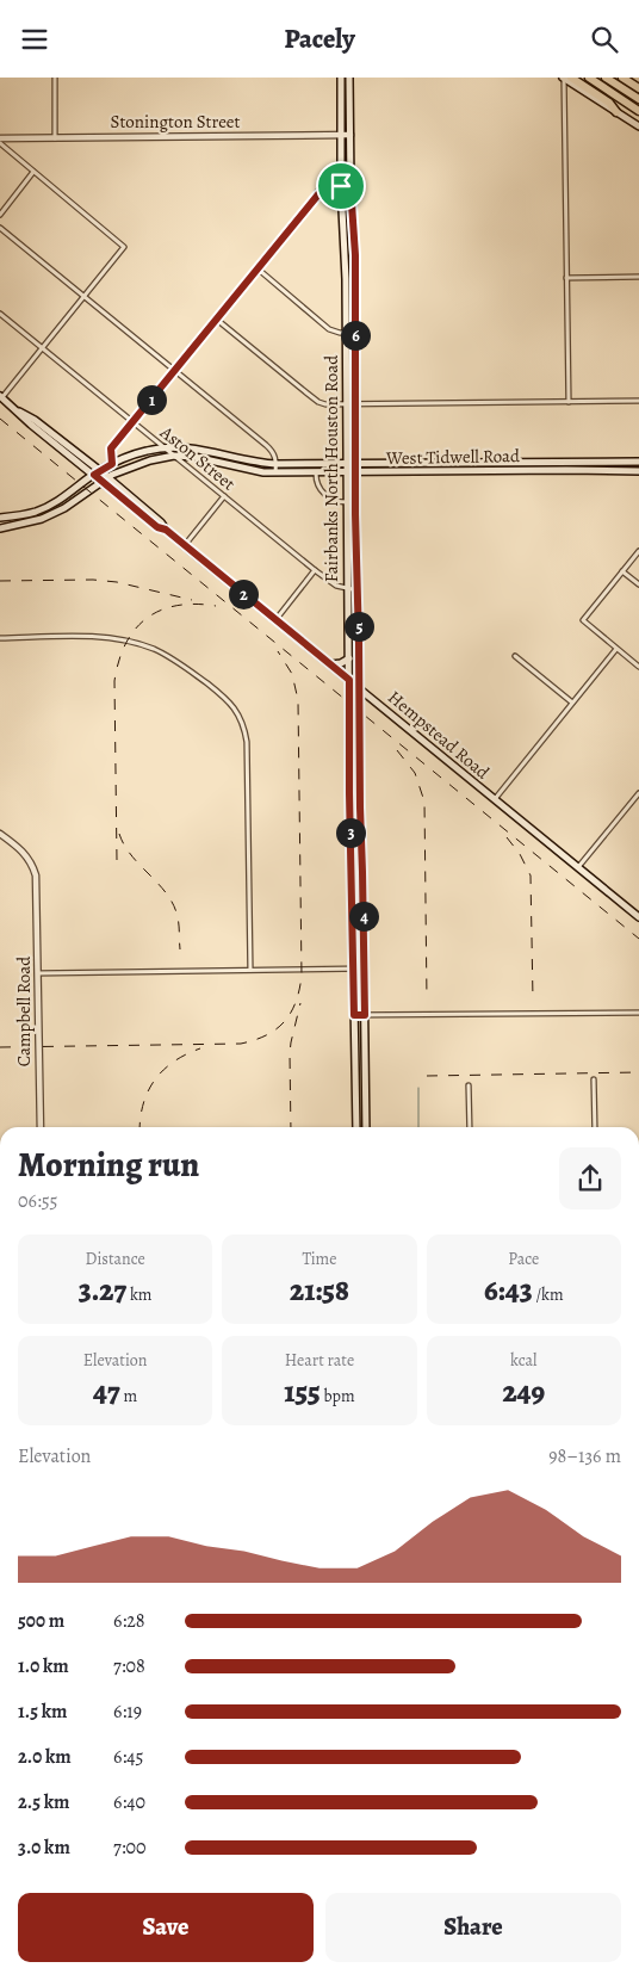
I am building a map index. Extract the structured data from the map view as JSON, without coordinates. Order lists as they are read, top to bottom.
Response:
{
  "streets": {
    "main road": ["West Tidwell Road", "Fairbanks North Houston Road", "Hempstead Road"],
    "street": ["Stonington Street", "Aston Street", "Campbell Road"]
  },
  "crossings": [
    ["Stonington Street", "Fairbanks North Houston Road"],
    ["West Tidwell Road", "Aston Street"],
    ["West Tidwell Road", "Fairbanks North Houston Road"],
    ["West Tidwell Road", "Hempstead Road"],
    ["Aston Street", "Fairbanks North Houston Road"],
    ["Fairbanks North Houston Road", "Hempstead Road"]
  ],
  "page": {
    "header": "Pacely",
    "pins": [
      "6",
      "1",
      "2",
      "5",
      "3",
      "4"
    ],
    "heading": ["Morning run", "06:55"],
    "stats": [
      ["Distance", "3.27 km"],
      ["Time", "21:58"],
      ["Pace", "6:43 /km"],
      ["Elevation", "47 m"],
      ["Heart rate", "155 bpm"],
      ["kcal", "249"]
    ],
    "chart": ["Elevation", "98–136 m"],
    "list": [
      {
        "name": "500 m",
        "note": "6:28"
      },
      {
        "name": "1.0 km",
        "note": "7:08"
      },
      {
        "name": "1.5 km",
        "note": "6:19"
      },
      {
        "name": "2.0 km",
        "note": "6:45"
      },
      {
        "name": "2.5 km",
        "note": "6:40"
      },
      {
        "name": "3.0 km",
        "note": "7:00"
      }
    ],
    "buttons": ["Save", "Share"]
  }
}
